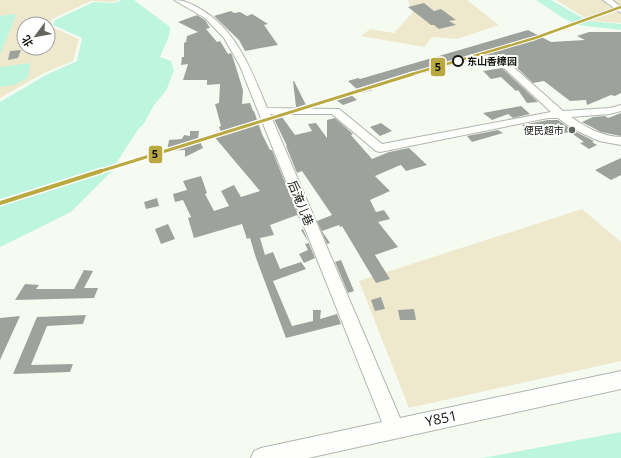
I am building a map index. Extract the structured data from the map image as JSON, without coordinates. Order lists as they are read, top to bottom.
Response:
{
  "streets": {
    "street": ["后淹儿巷", "Y851"]
  },
  "crossings": [
    ["后淹儿巷", "Y851"]
  ],
  "places": ["东山香樟园", "便民超市"],
  "lines": ["transit line 5"],
  "north": "bottom left"
}
